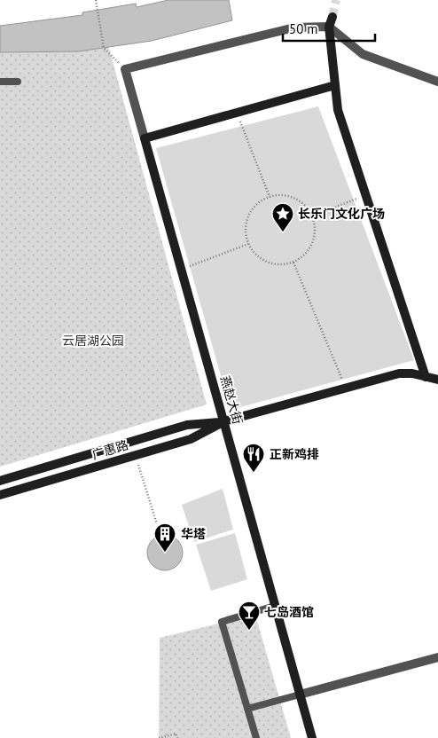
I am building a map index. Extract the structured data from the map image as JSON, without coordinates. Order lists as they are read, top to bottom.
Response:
{
  "streets": {
    "street": ["燕赵大街", "广惠路"]
  },
  "crossings": [
    ["燕赵大街", "广惠路"]
  ],
  "parks": ["云居湖公园"],
  "places": {
    "place": ["长乐门文化广场"],
    "restaurant": ["正新鸡排"],
    "building": ["华塔"],
    "bar": ["七岛酒馆"]
  },
  "scale_bar": "50 m"
}
